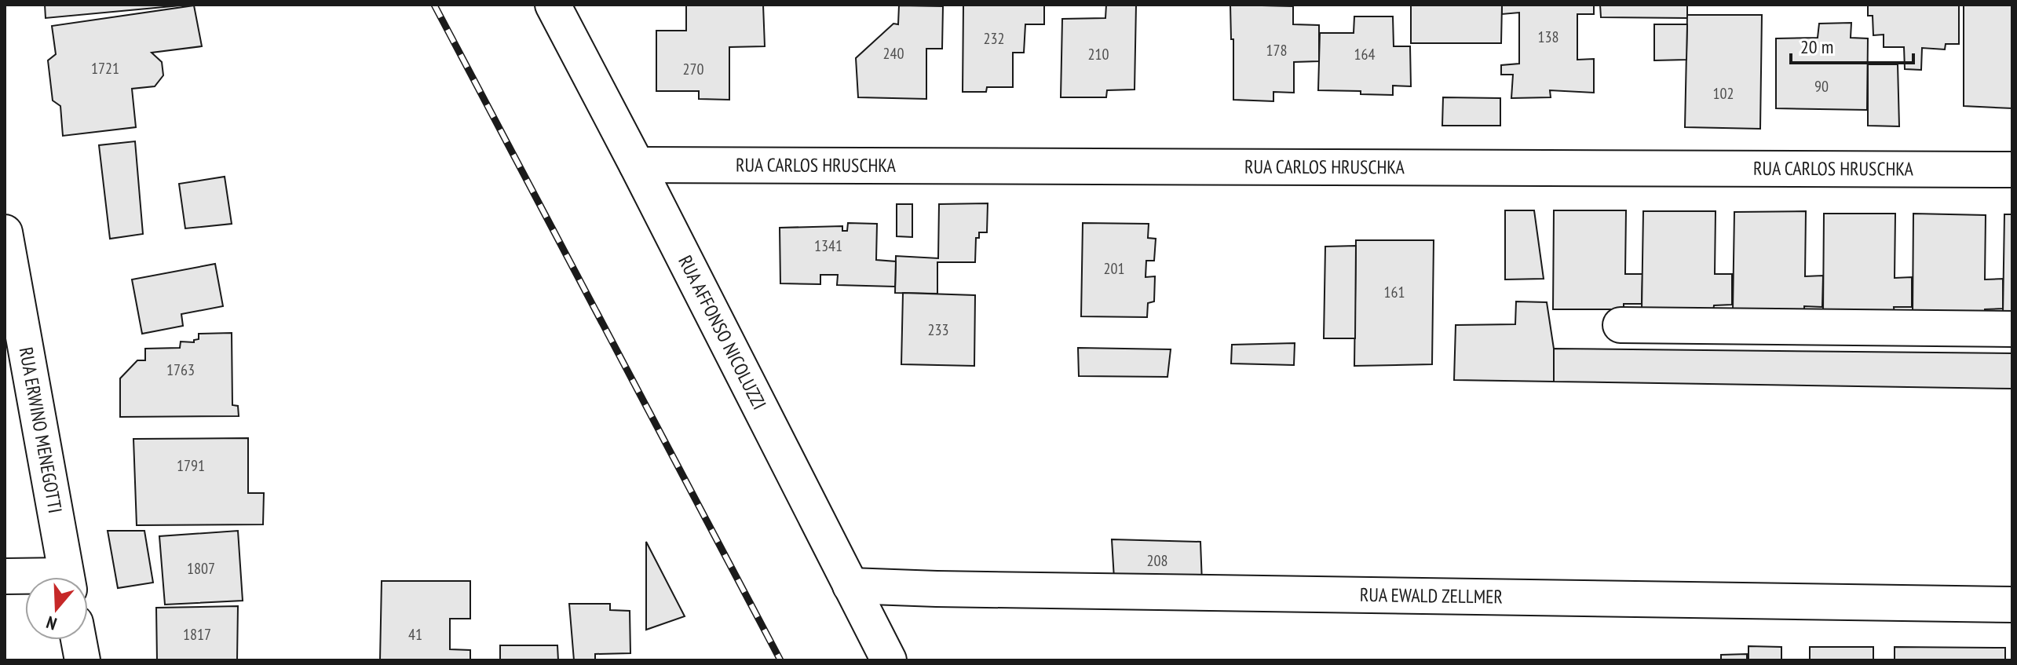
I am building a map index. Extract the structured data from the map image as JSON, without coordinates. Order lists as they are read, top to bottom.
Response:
{
  "streets": {
    "street": [
      "RUA CARLOS HRUSCHKA",
      "RUA AFFONSO NICOLUZZI",
      "RUA ERWINO MENEGOTTI",
      "RUA EWALD ZELLMER"
    ]
  },
  "crossings": [
    ["RUA CARLOS HRUSCHKA", "RUA AFFONSO NICOLUZZI"],
    ["RUA AFFONSO NICOLUZZI", "RUA EWALD ZELLMER"]
  ],
  "house_numbers": [
    "138",
    "232",
    "178",
    "240",
    "210",
    "164",
    "1721",
    "270",
    "90",
    "102",
    "1341",
    "201",
    "161",
    "233",
    "1763",
    "1791",
    "208",
    "1807",
    "1817",
    "41"
  ],
  "scale_bar": "20 m",
  "north": "bottom"
}
